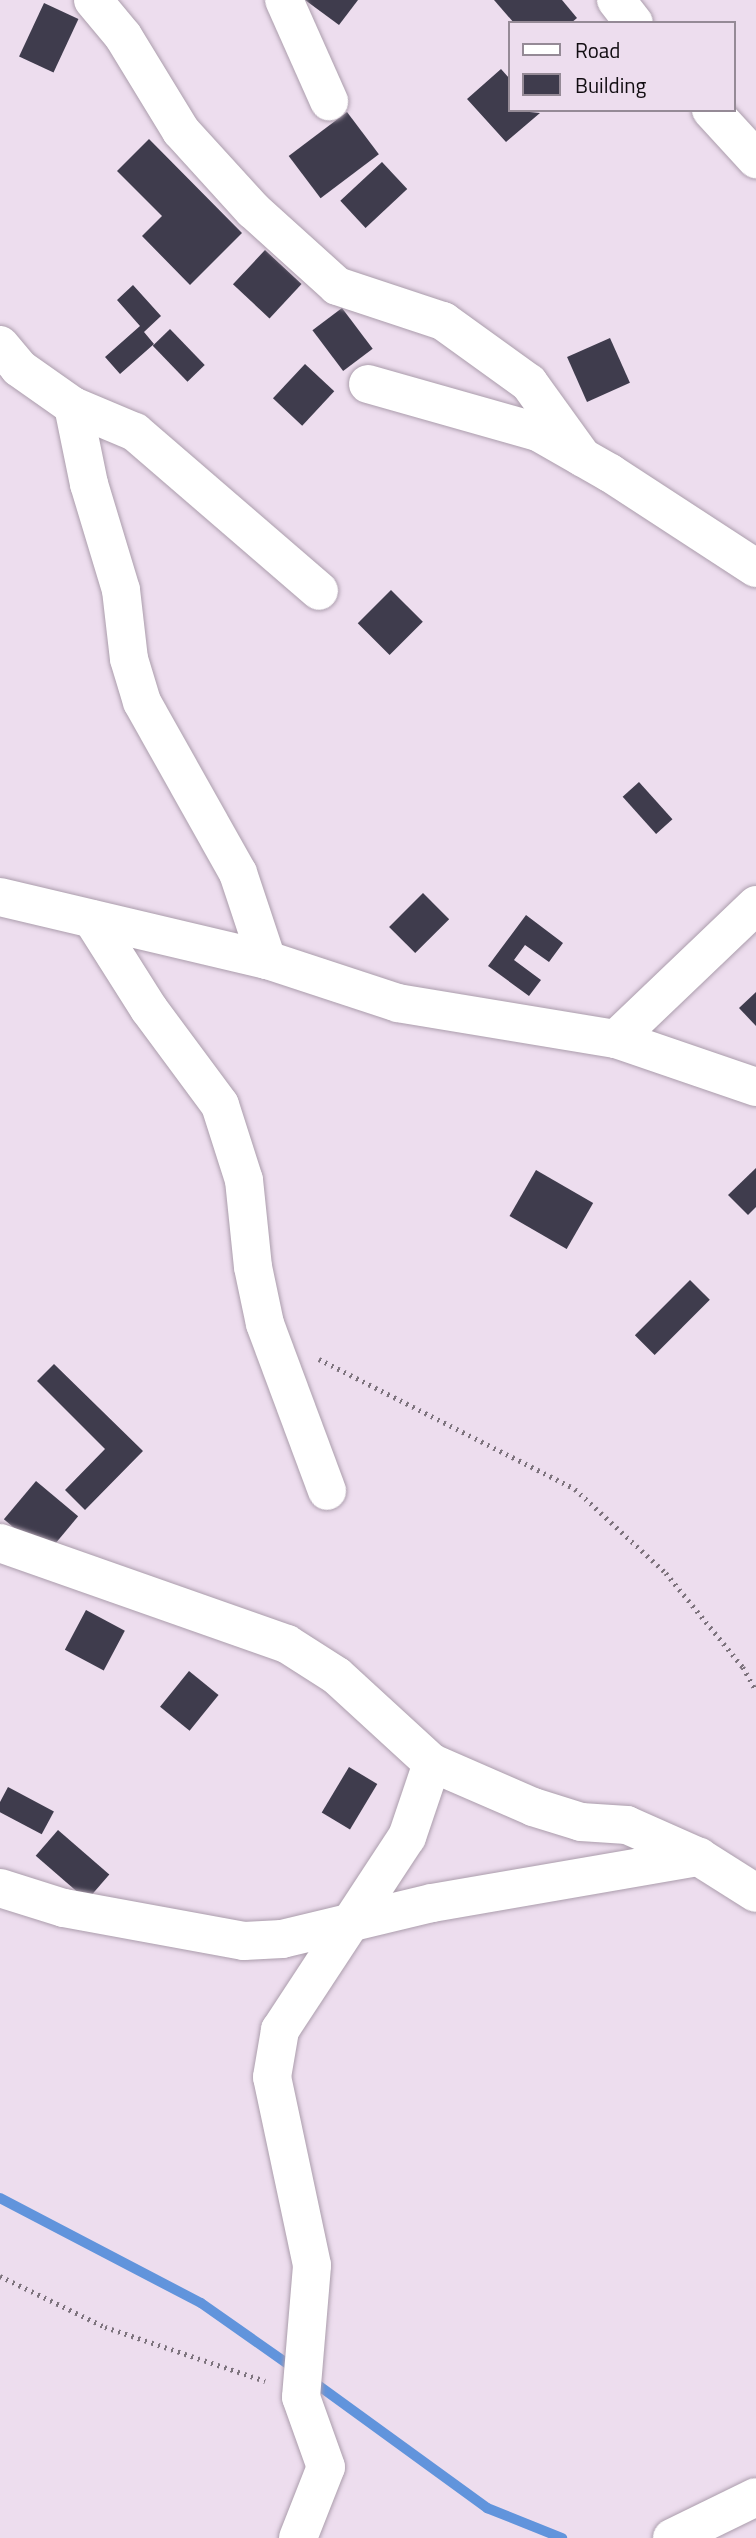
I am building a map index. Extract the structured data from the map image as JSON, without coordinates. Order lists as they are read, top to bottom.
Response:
{
  "legend": ["Road", "Building"]
}
